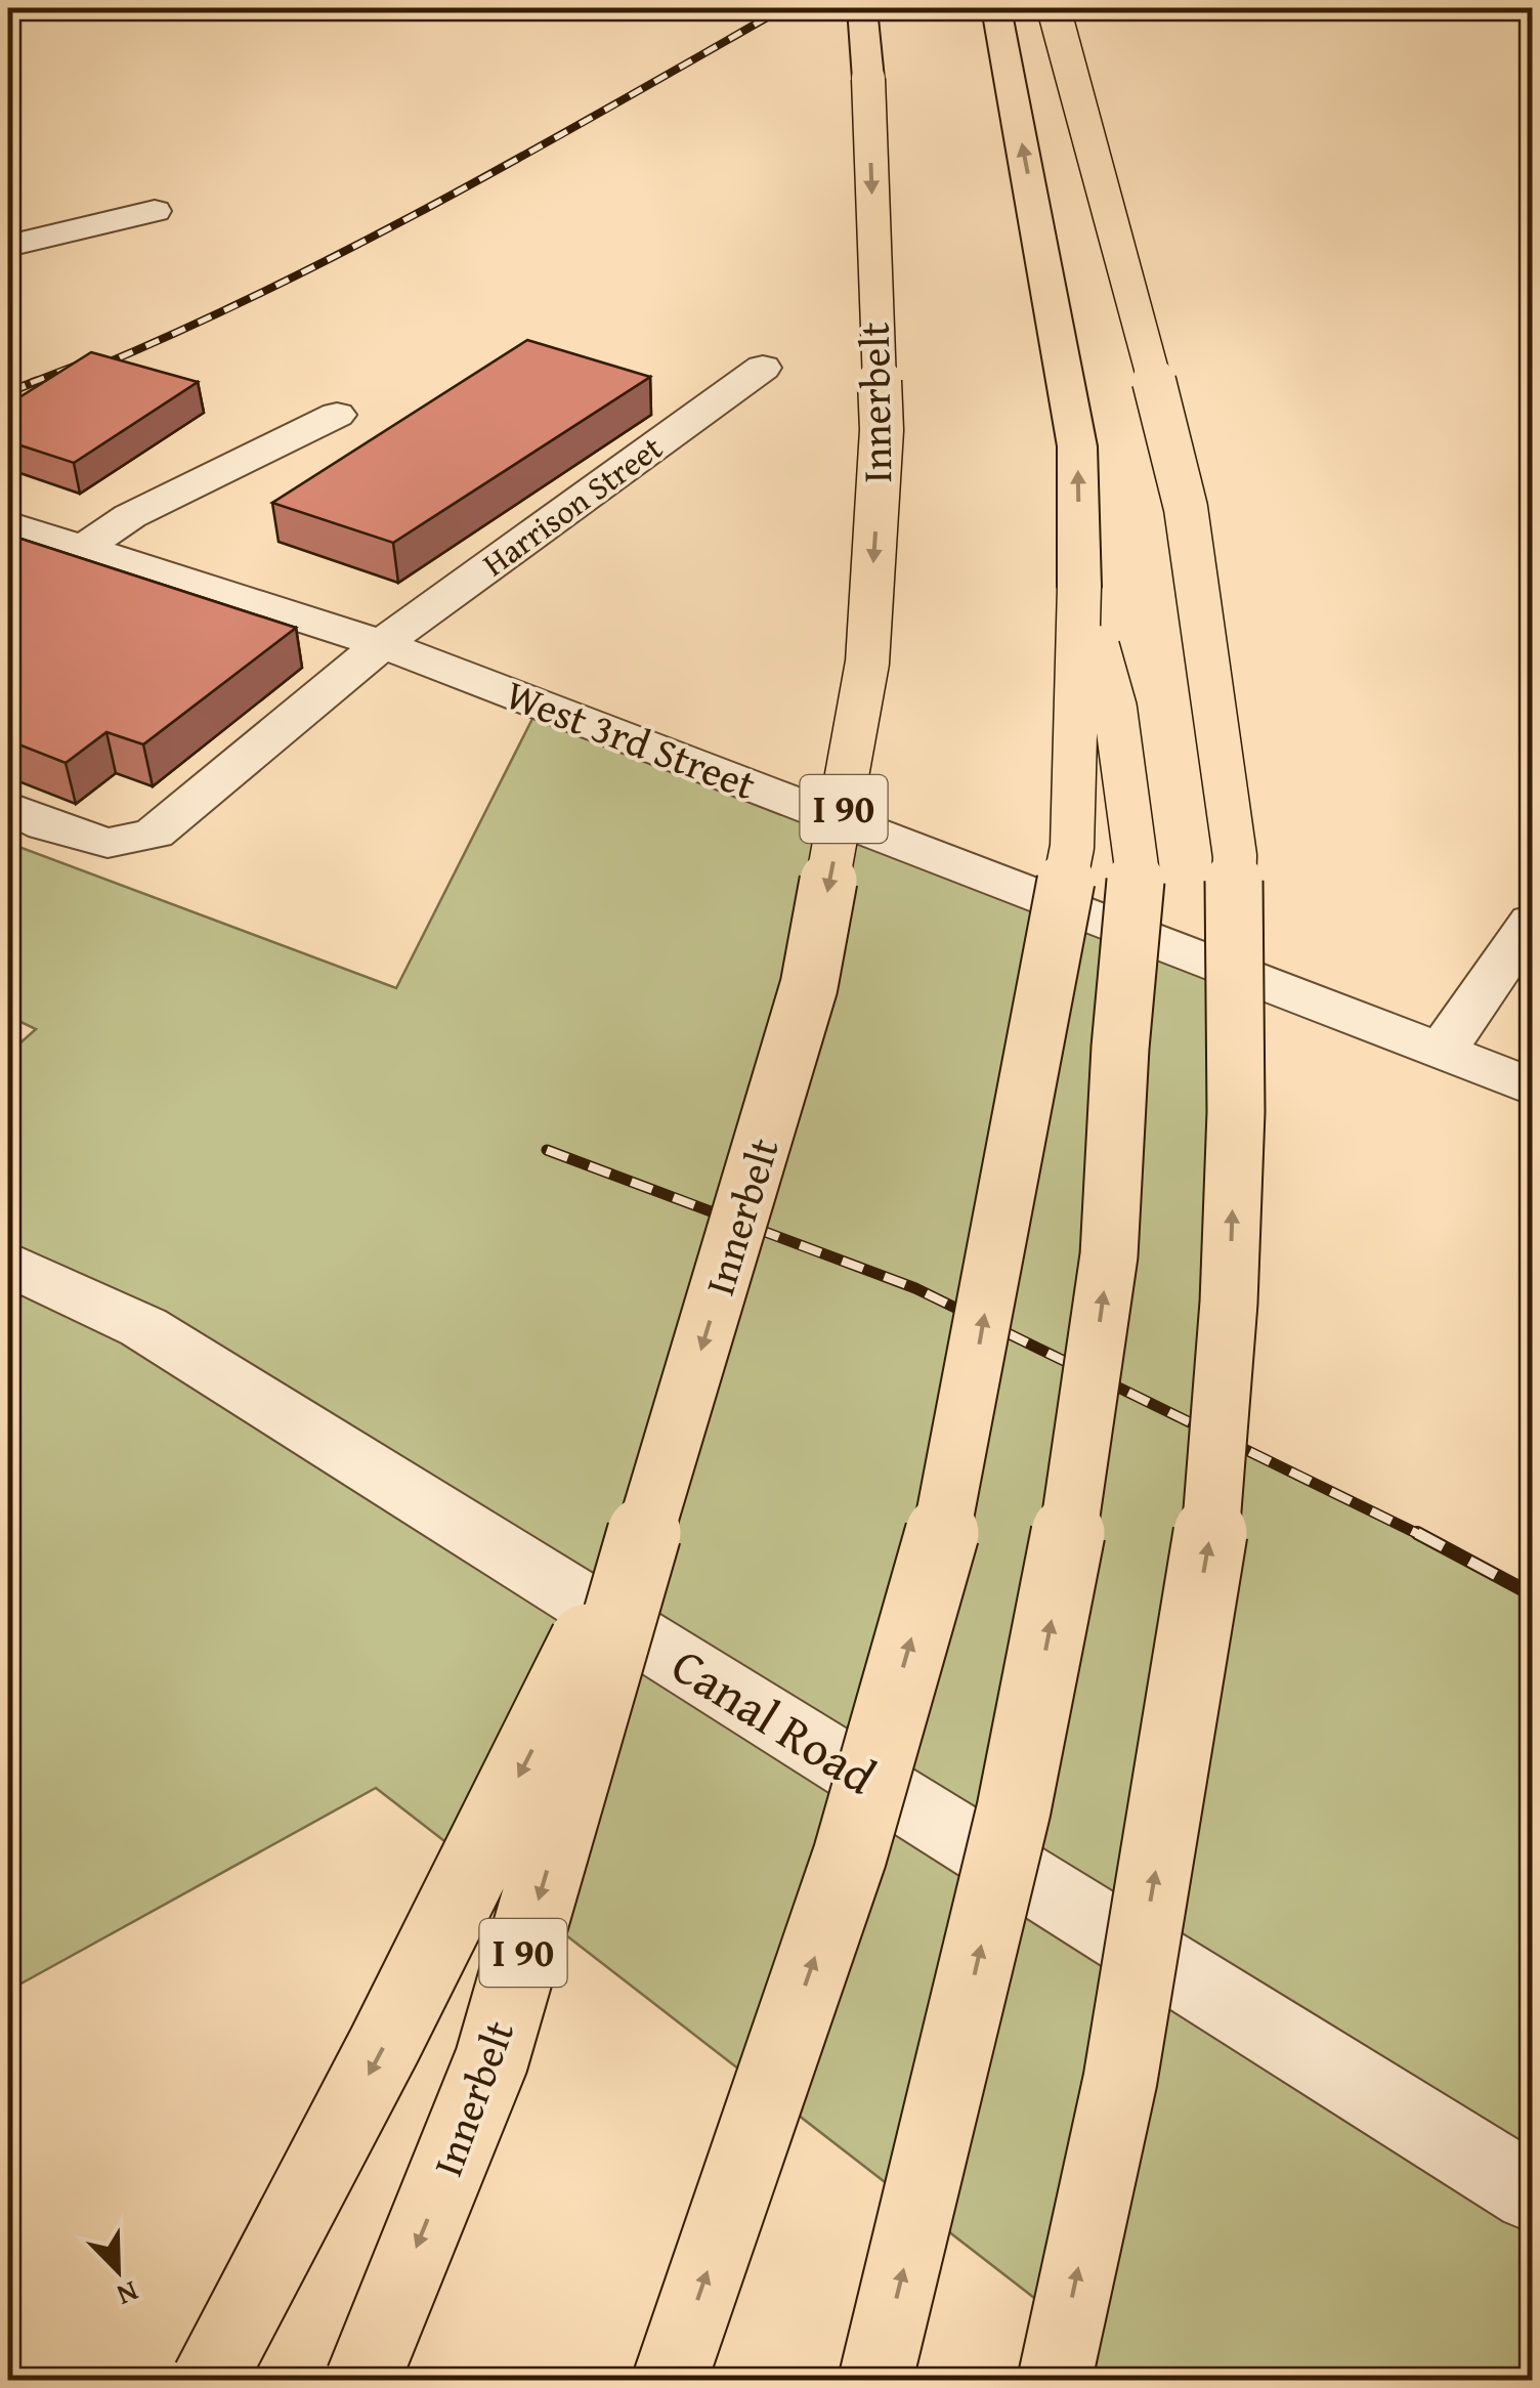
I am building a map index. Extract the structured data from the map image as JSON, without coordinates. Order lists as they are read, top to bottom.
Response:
{
  "streets": {
    "highway": ["Innerbelt", "I 90"],
    "street": ["Harrison Street", "West 3rd Street", "Canal Road"]
  },
  "crossings": [
    ["Harrison Street", "West 3rd Street"]
  ],
  "north": "bottom right"
}
